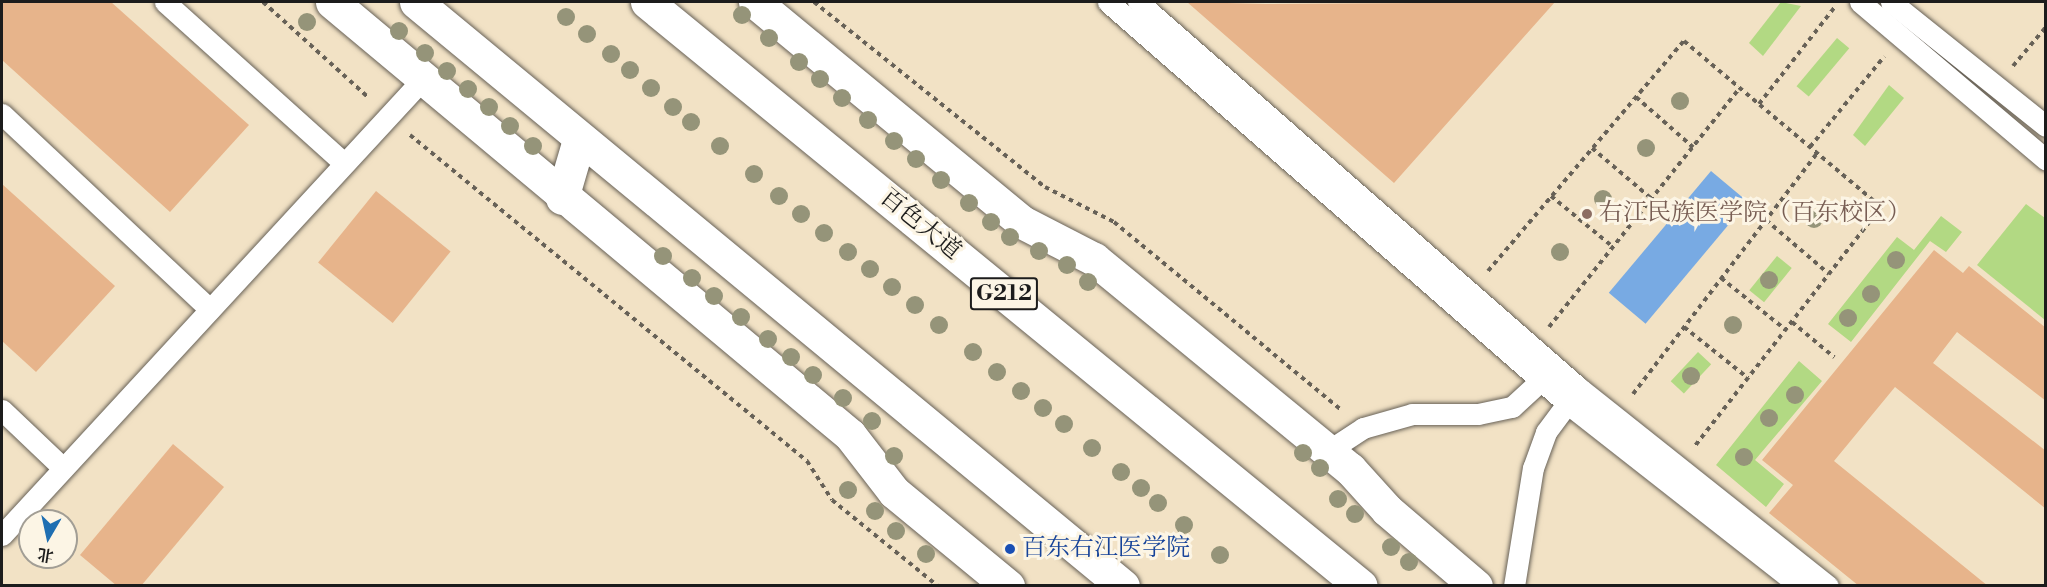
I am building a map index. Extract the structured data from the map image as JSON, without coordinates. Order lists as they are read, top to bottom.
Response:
{
  "streets": {
    "main road": ["百色大道", "G212"]
  },
  "places": ["右江民族医学院（百东校区）", "百东右江医学院"],
  "north": "bottom"
}
